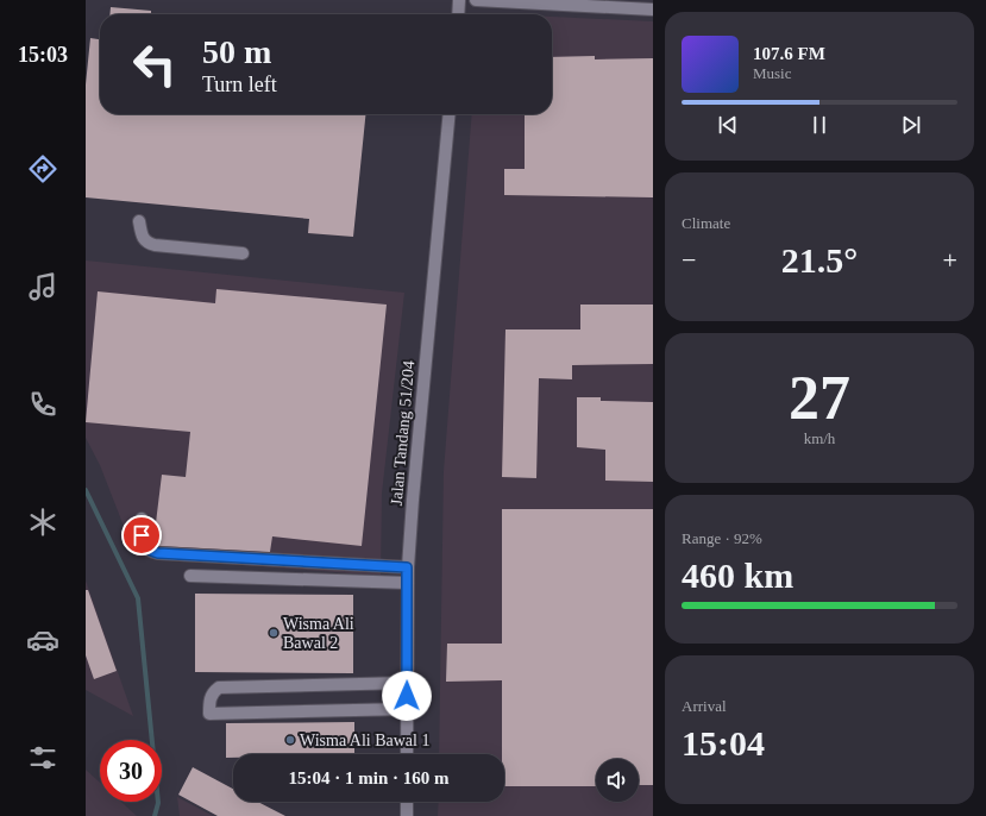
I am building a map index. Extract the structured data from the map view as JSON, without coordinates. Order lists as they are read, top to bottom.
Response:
{
  "streets": {
    "street": ["Jalan Tandang 51/204"]
  },
  "places": ["Wisma Ali Bawal 2", "Wisma Ali Bawal 1"],
  "page": {
    "tabs": "15:03",
    "turn": ["50 m", "Turn left"],
    "song": ["107.6 FM", "Music"],
    "tile": [
      "Climate",
      ["27", "km/h"],
      ["Range · 92%", "460 km"],
      ["Arrival", "15:04"]
    ],
    "heat": ["−", "21.5°", "+"],
    "limit": "30",
    "trip": "15:04 · 1 min · 160 m"
  }
}
